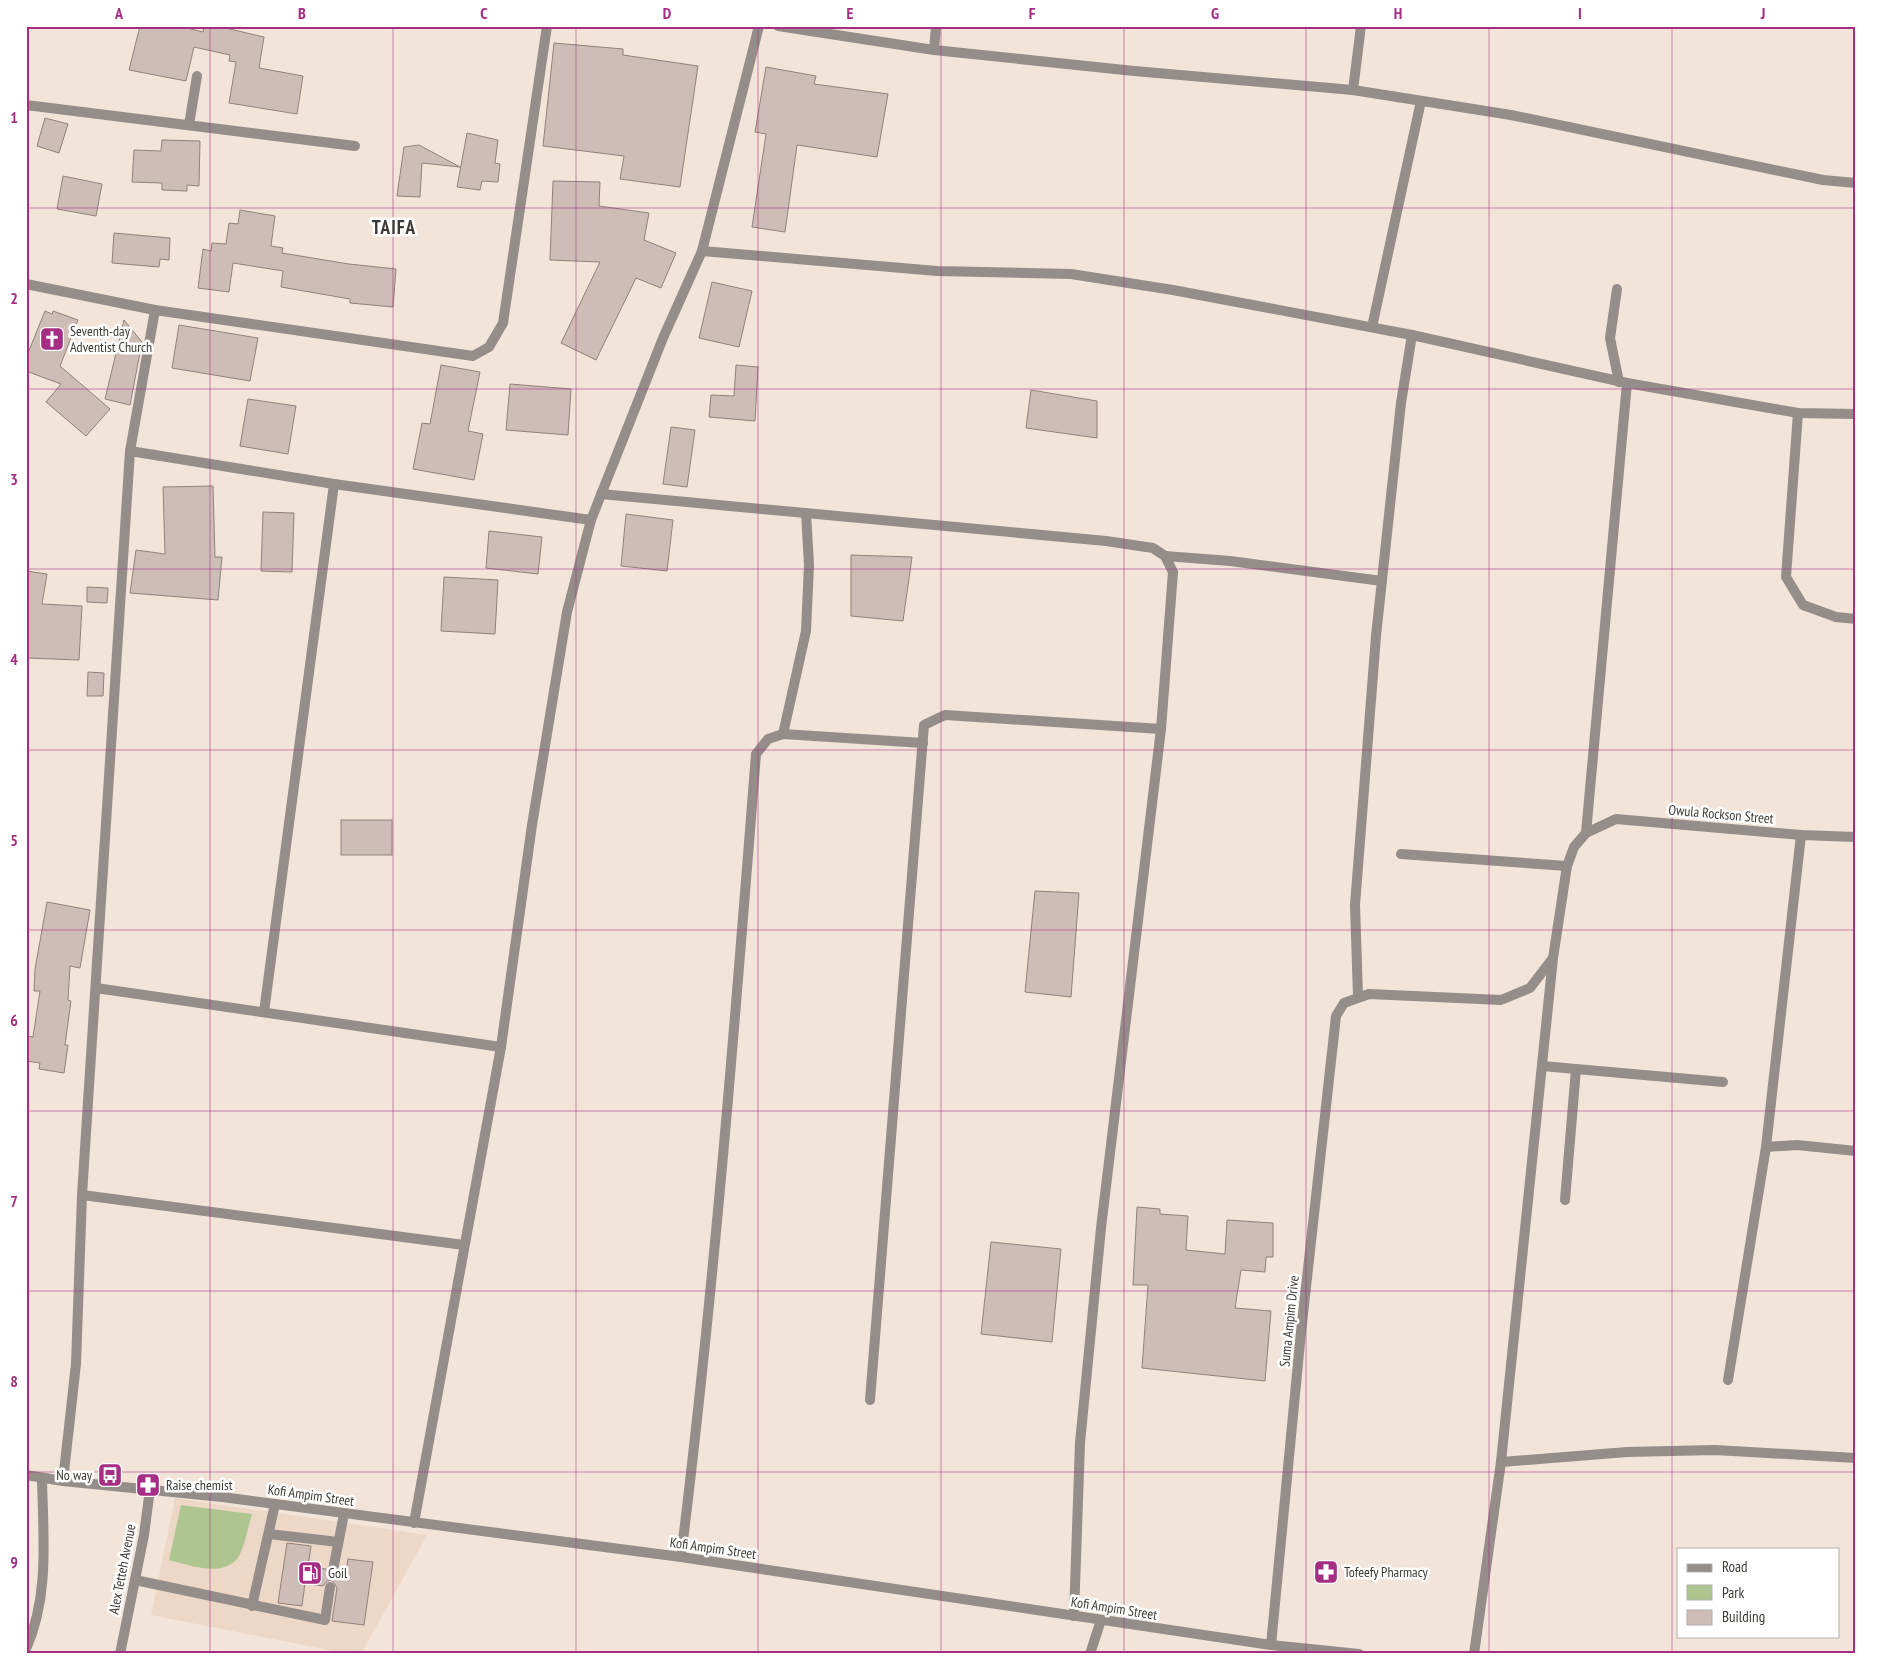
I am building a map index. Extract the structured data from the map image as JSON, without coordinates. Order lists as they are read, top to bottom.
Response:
{
  "streets": {
    "street": [
      "Owula Rockson Street",
      "Suma Ampim Drive",
      "Kofi Ampim Street",
      "Alex Tetteh Avenue"
    ]
  },
  "crossings": [
    ["Suma Ampim Drive", "Kofi Ampim Street"],
    ["Kofi Ampim Street", "Alex Tetteh Avenue"]
  ],
  "districts": ["TAIFA"],
  "places": {
    "church": ["Seventh-day Adventist Church"],
    "bus stop": ["No way"],
    "pharmacy": ["Raise chemist", "Tofeefy Pharmacy"],
    "fuel station": ["Goil"]
  },
  "legend": ["Road", "Park", "Building"],
  "grid": {
    "columns": [
      "A",
      "B",
      "C",
      "D",
      "E",
      "F",
      "G",
      "H",
      "I",
      "J"
    ],
    "rows": [
      "1",
      "2",
      "3",
      "4",
      "5",
      "6",
      "7",
      "8",
      "9"
    ]
  }
}
